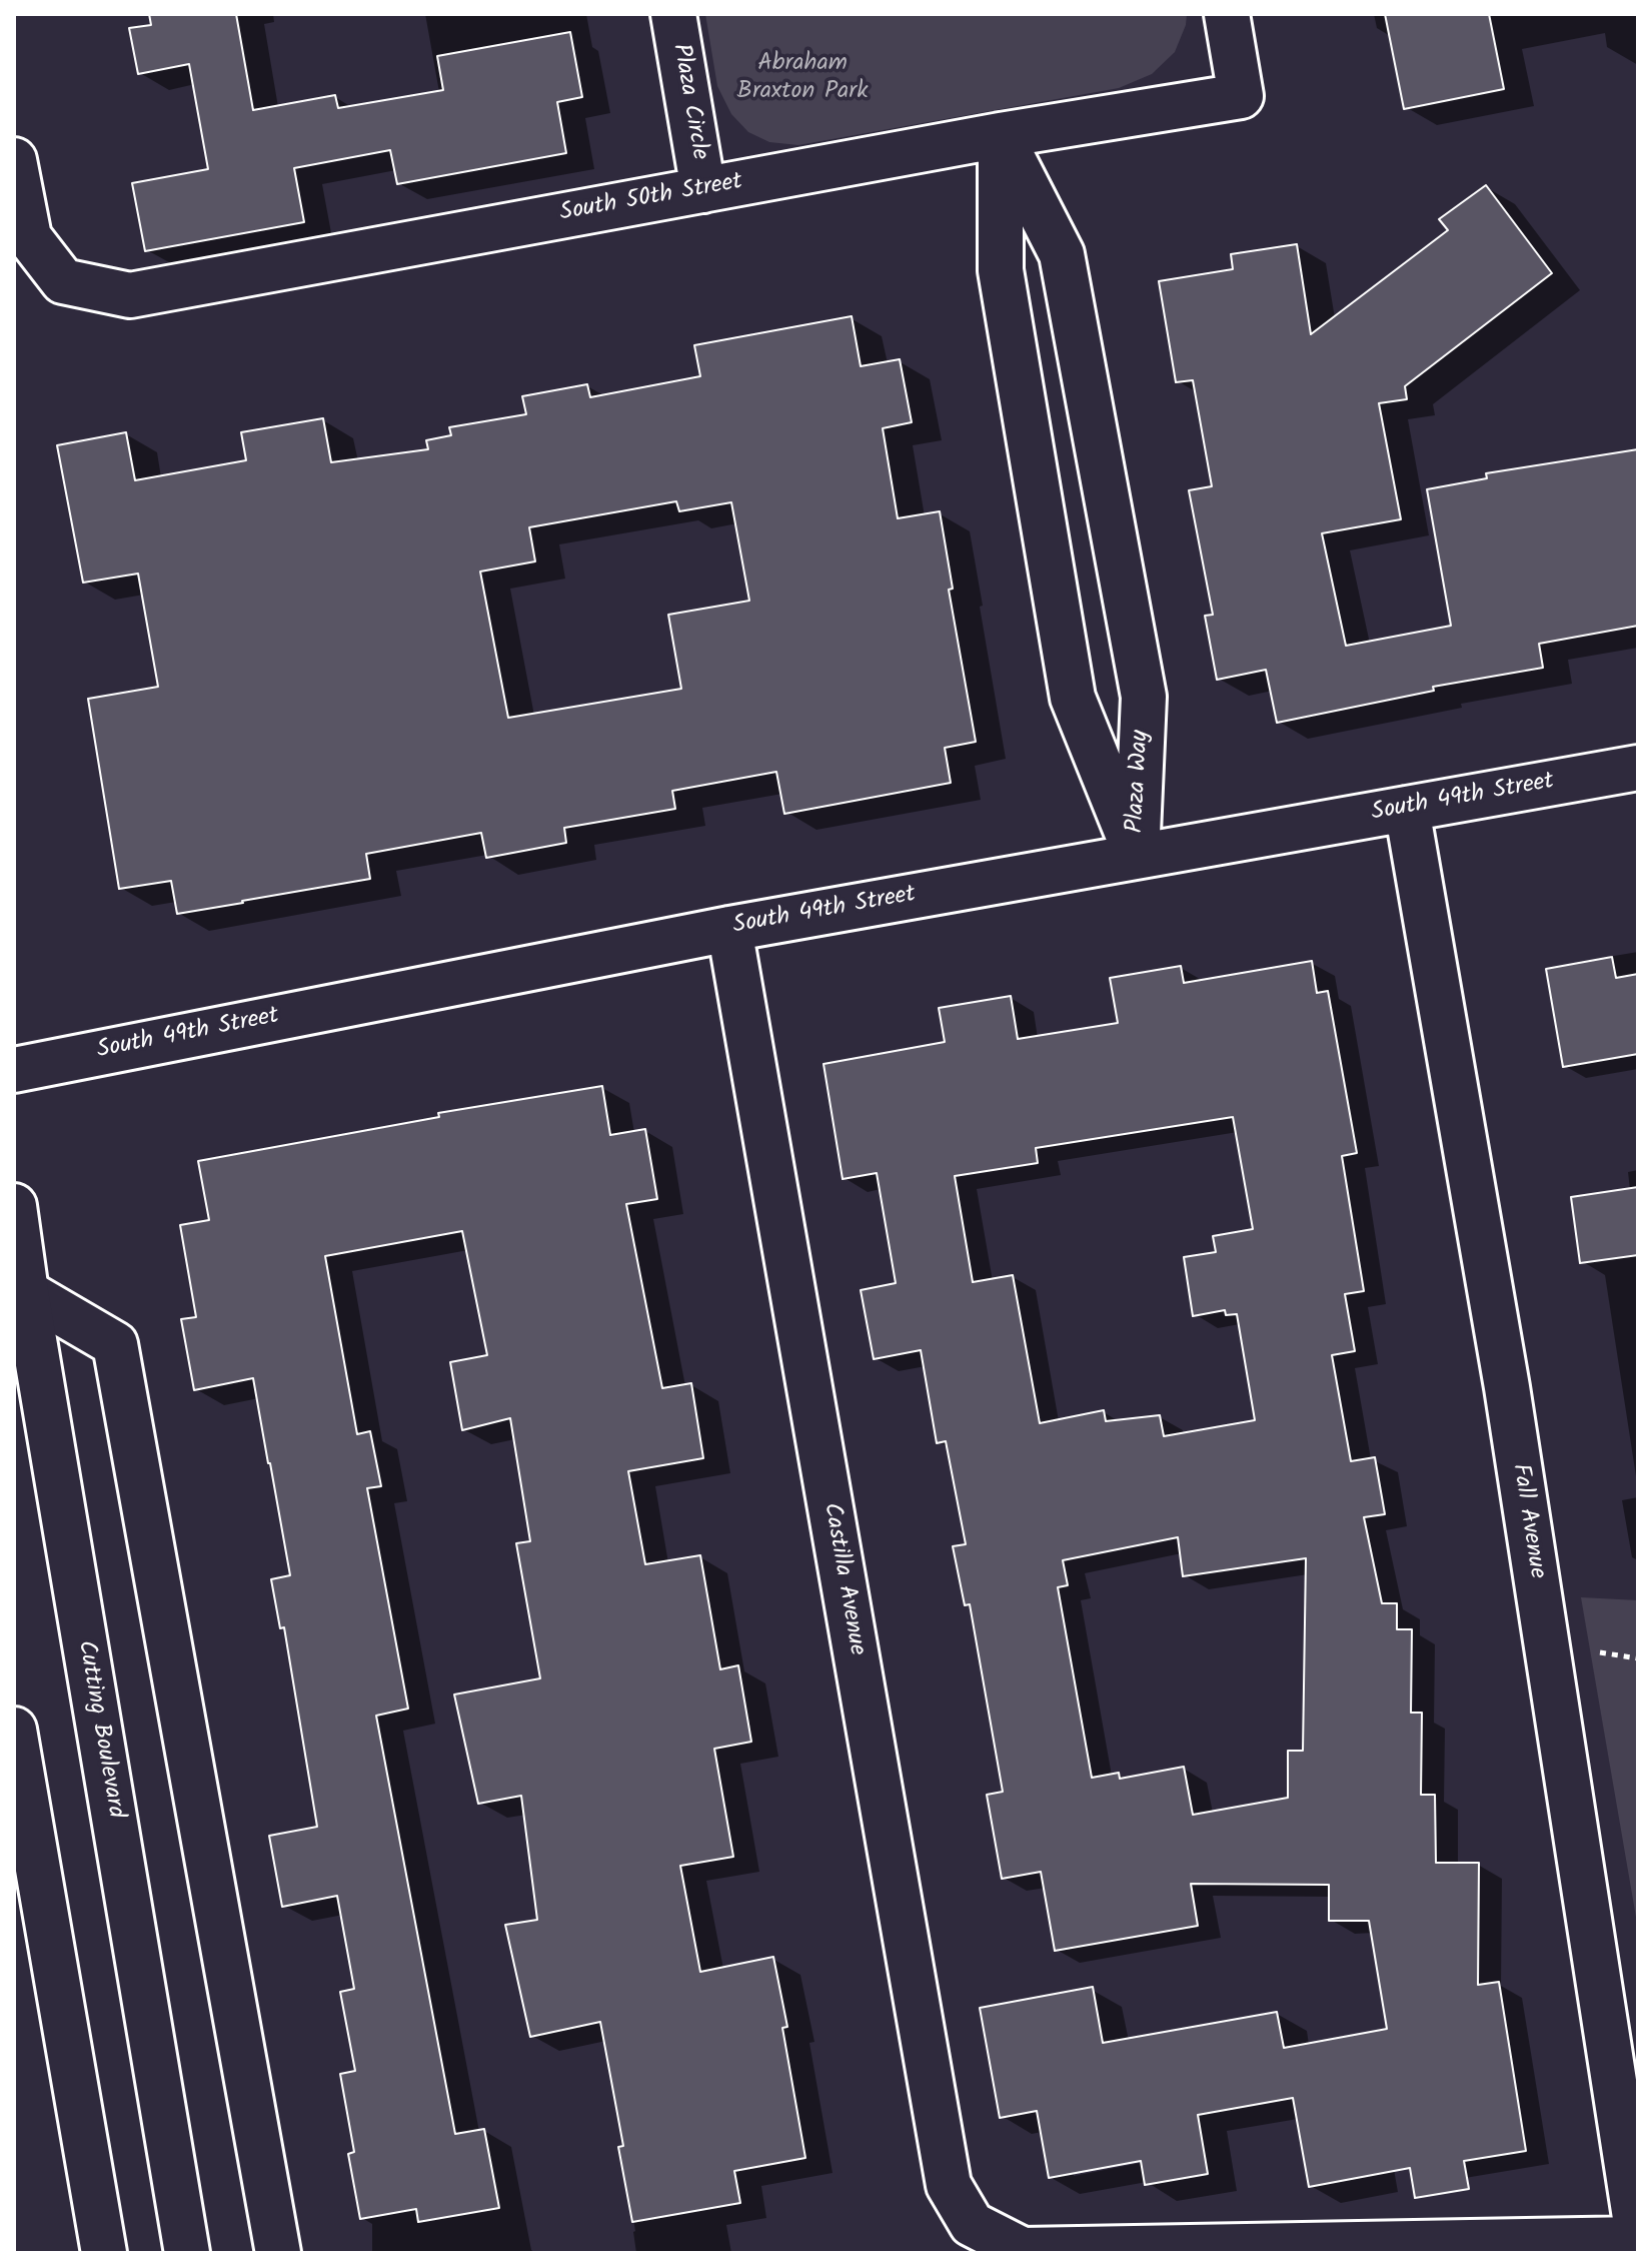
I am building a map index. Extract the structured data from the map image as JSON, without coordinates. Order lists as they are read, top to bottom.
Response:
{
  "streets": {
    "street": [
      "Plaza Circle",
      "South 50th Street",
      "Plaza Way",
      "South 49th Street",
      "Fall Avenue",
      "Castilla Avenue",
      "Cutting Boulevard"
    ]
  },
  "crossings": [
    ["Plaza Circle", "South 50th Street"],
    ["South 50th Street", "Plaza Way"],
    ["Plaza Way", "South 49th Street"],
    ["South 49th Street", "Fall Avenue"],
    ["South 49th Street", "Castilla Avenue"],
    ["Fall Avenue", "Castilla Avenue"]
  ],
  "parks": ["Abraham Braxton Park"]
}
